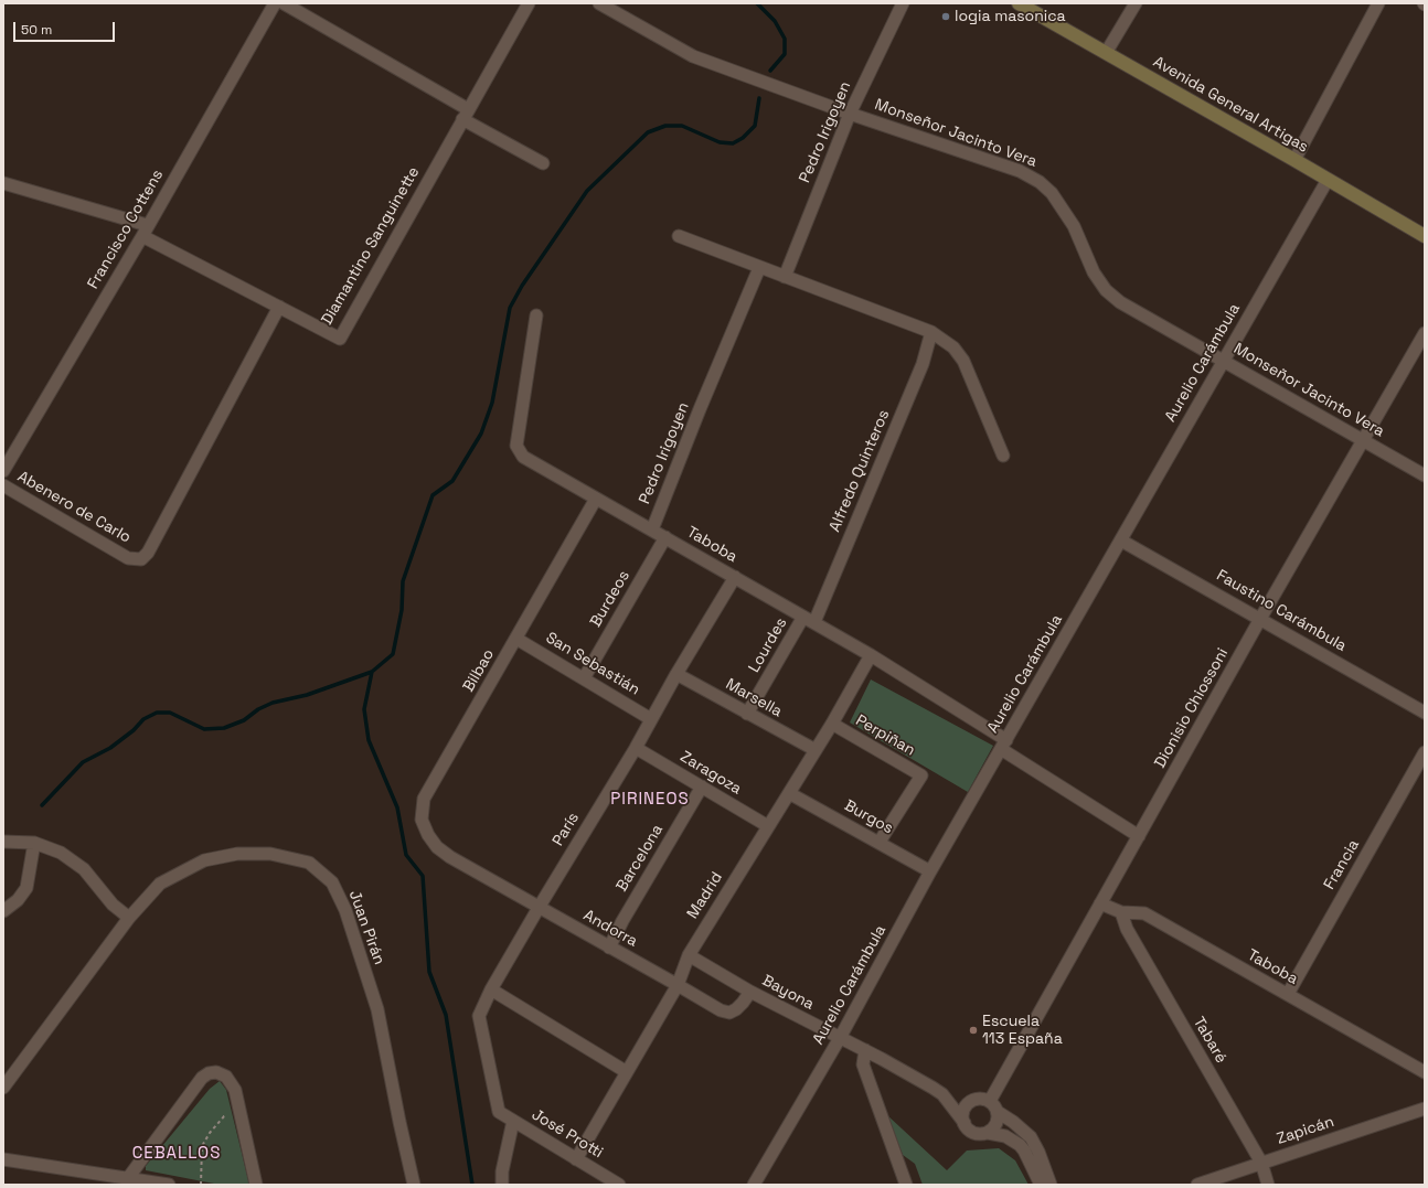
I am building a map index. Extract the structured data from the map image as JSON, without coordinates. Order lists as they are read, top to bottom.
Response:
{
  "streets": {
    "main road": ["Avenida General Artigas"],
    "street": [
      "Pedro Irigoyen",
      "Monseñor Jacinto Vera",
      "Francisco Cottens",
      "Diamantino Sanguinette",
      "Aurelio Carámbula",
      "Alfredo Quinteros",
      "Abenero de Carlo",
      "Taboba",
      "Burdeos",
      "Faustino Carámbula",
      "Lourdes",
      "San Sebastián",
      "Bilbao",
      "Marsella",
      "Dionisio Chiossoni",
      "Perpiñan",
      "Zaragoza",
      "Burgos",
      "París",
      "Barcelona",
      "Francia",
      "Madrid",
      "Juan Pirán",
      "Andorra",
      "Bayona",
      "Tabaré",
      "Zapicán",
      "José Protti"
    ]
  },
  "crossings": [
    ["Avenida General Artigas", "Aurelio Carámbula"],
    ["Pedro Irigoyen", "Monseñor Jacinto Vera"],
    ["Pedro Irigoyen", "Taboba"],
    ["Monseñor Jacinto Vera", "Aurelio Carámbula"],
    ["Monseñor Jacinto Vera", "Dionisio Chiossoni"],
    ["Francisco Cottens", "Diamantino Sanguinette"],
    ["Diamantino Sanguinette", "Abenero de Carlo"],
    ["Aurelio Carámbula", "Taboba"],
    ["Aurelio Carámbula", "Faustino Carámbula"],
    ["Aurelio Carámbula", "Burgos"],
    ["Aurelio Carámbula", "Bayona"],
    ["Alfredo Quinteros", "Taboba"],
    ["Taboba", "Burdeos"],
    ["Taboba", "Lourdes"],
    ["Taboba", "Bilbao"],
    ["Taboba", "Dionisio Chiossoni"],
    ["Taboba", "París"],
    ["Taboba", "Francia"],
    ["Taboba", "Madrid"],
    ["Taboba", "Tabaré"],
    ["Burdeos", "San Sebastián"],
    ["Faustino Carámbula", "Dionisio Chiossoni"],
    ["Lourdes", "Marsella"],
    ["San Sebastián", "Bilbao"],
    ["San Sebastián", "París"],
    ["Bilbao", "Andorra"],
    ["Marsella", "París"],
    ["Marsella", "Madrid"],
    ["Dionisio Chiossoni", "Bayona"],
    ["Perpiñan", "Burgos"],
    ["Perpiñan", "Madrid"],
    ["Zaragoza", "París"],
    ["Zaragoza", "Barcelona"],
    ["Zaragoza", "Madrid"],
    ["Burgos", "Madrid"],
    ["París", "Andorra"],
    ["París", "José Protti"],
    ["Barcelona", "Andorra"],
    ["Madrid", "Andorra"],
    ["Madrid", "Bayona"],
    ["Madrid", "José Protti"],
    ["Andorra", "Bayona"],
    ["Tabaré", "Zapicán"]
  ],
  "districts": ["PIRINEOS", "CEBALLOS"],
  "places": ["logia masonica", "Escuela 113 España"],
  "scale_bar": "50 m"
}
